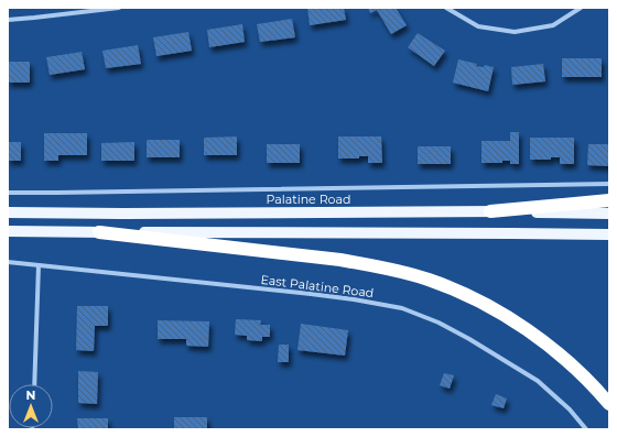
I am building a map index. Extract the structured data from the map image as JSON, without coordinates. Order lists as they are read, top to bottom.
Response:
{
  "streets": {
    "main road": ["Palatine Road"],
    "street": ["East Palatine Road"]
  },
  "north": "top"
}
